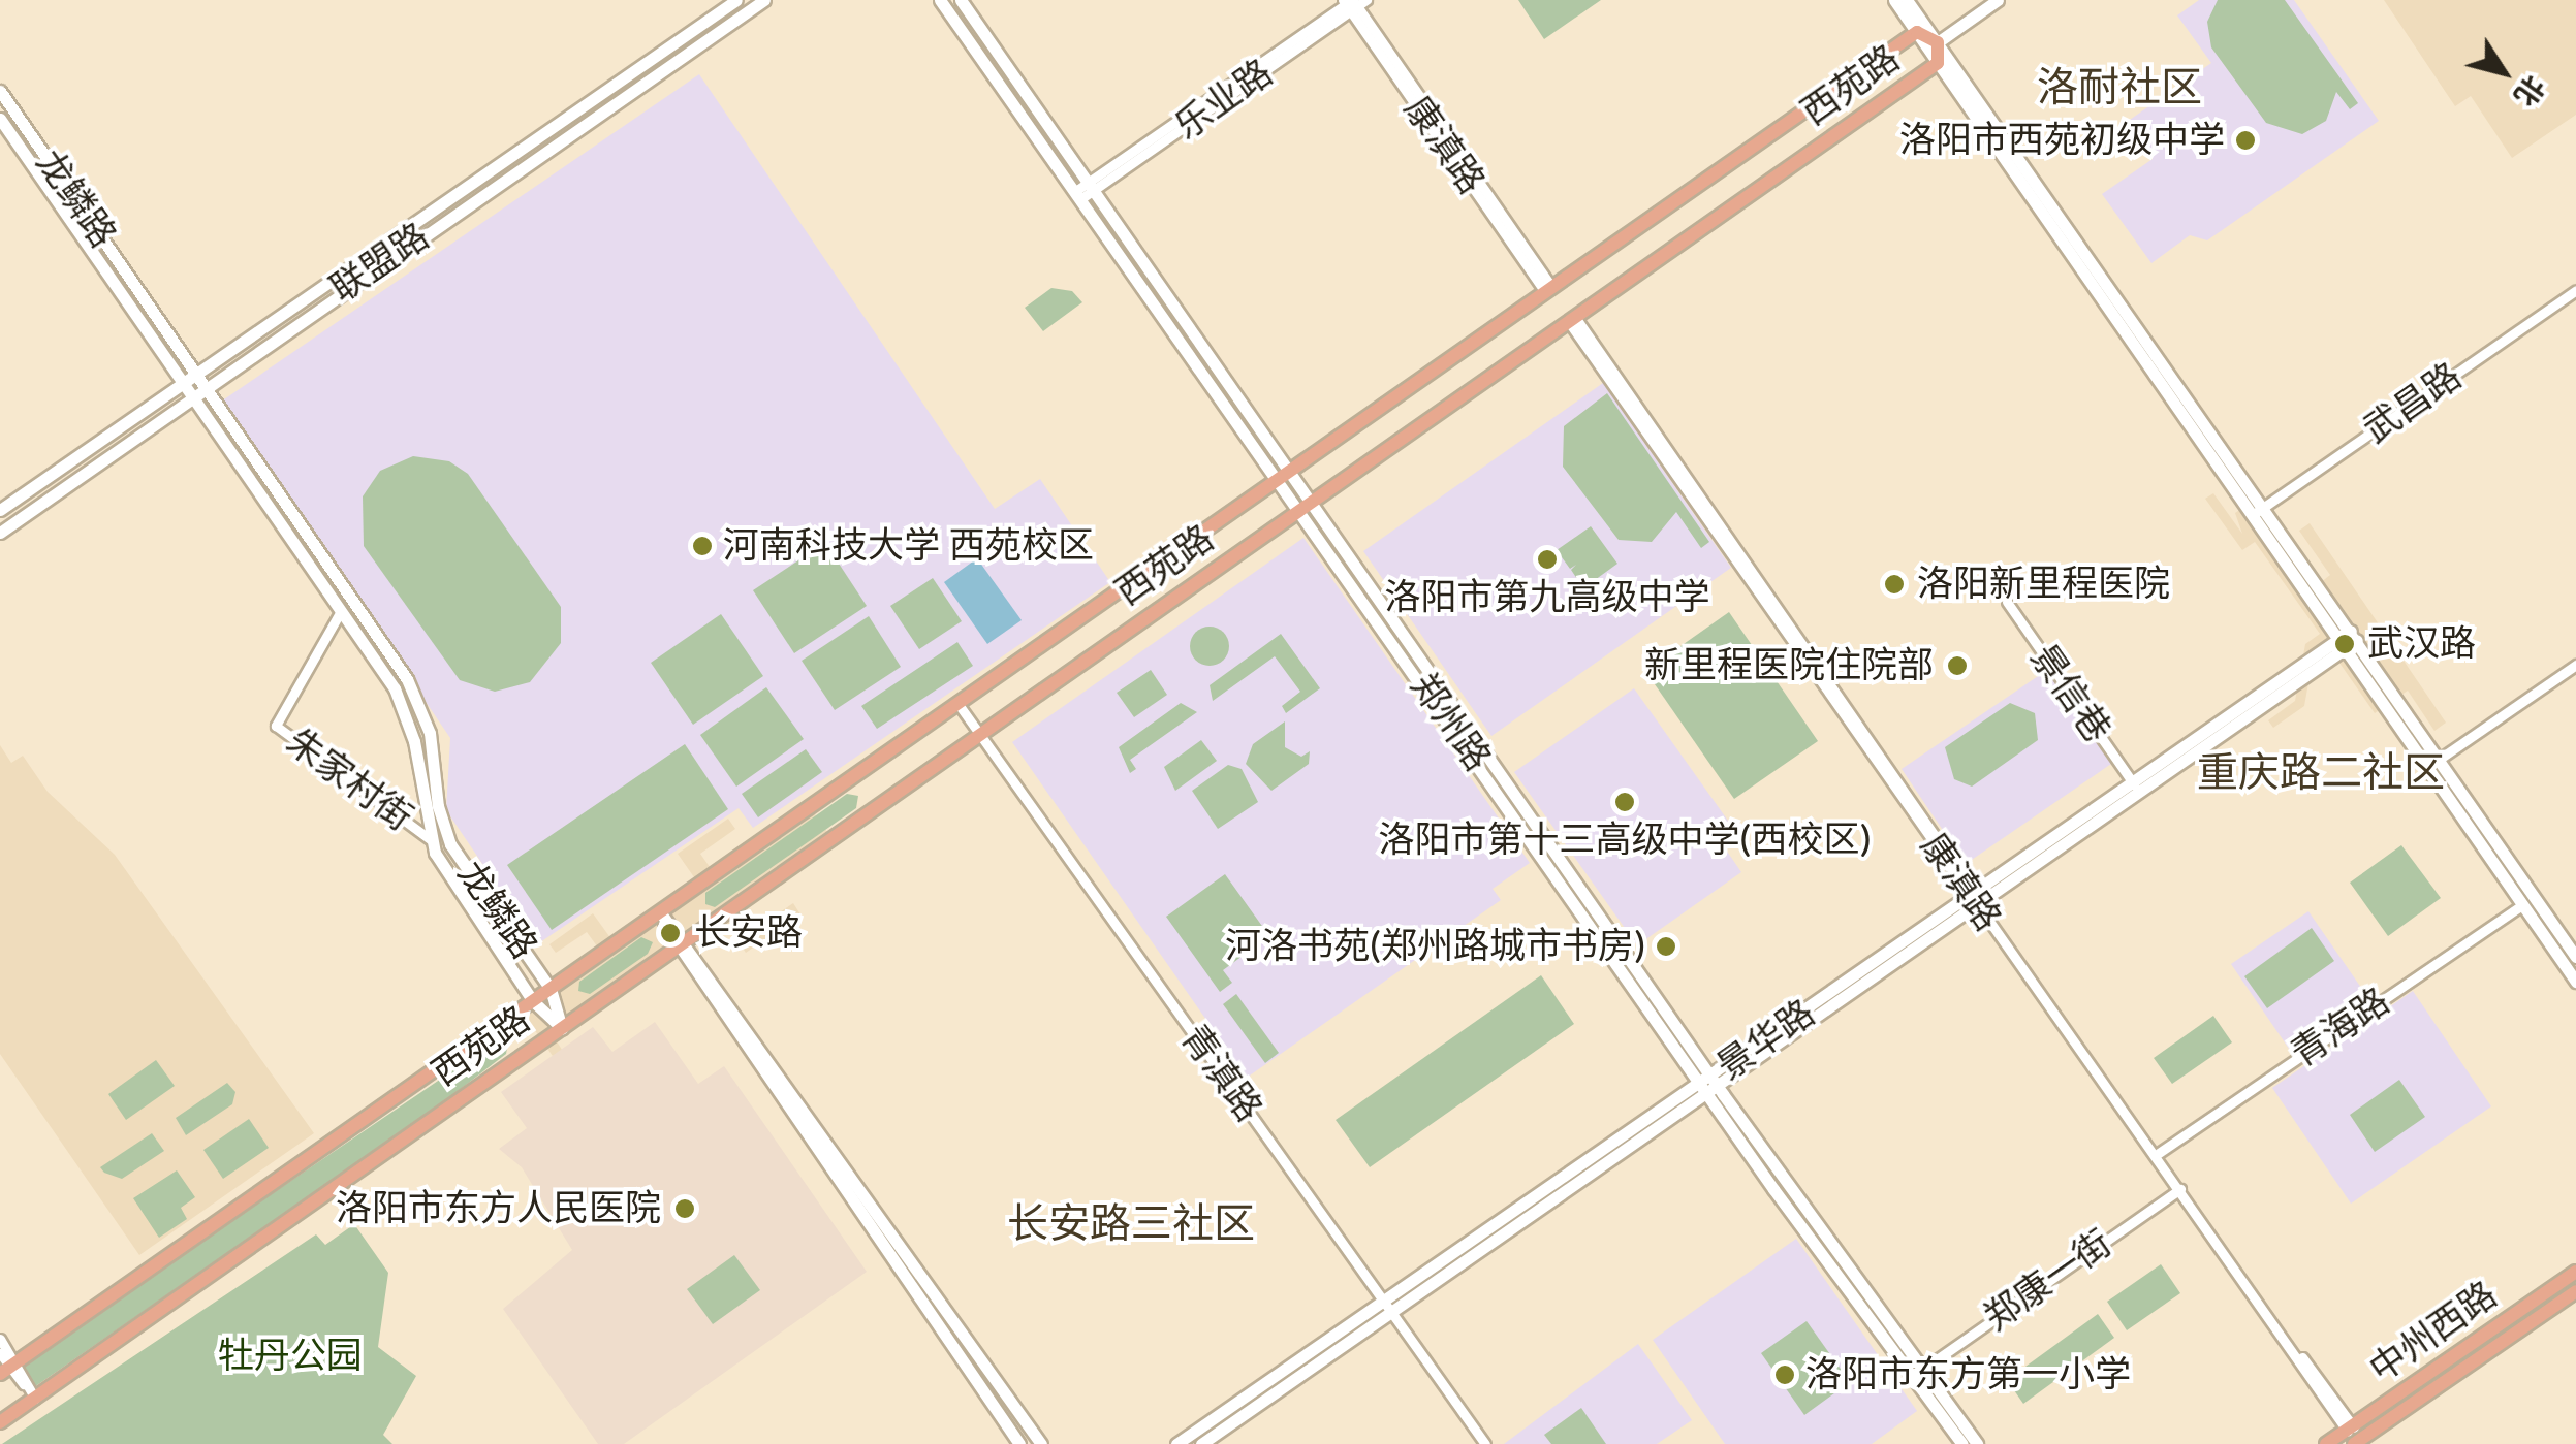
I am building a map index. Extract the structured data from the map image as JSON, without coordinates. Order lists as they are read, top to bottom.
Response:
{
  "streets": {
    "main road": [
      "西苑路",
      "龙鳞路",
      "联盟路",
      "郑州路",
      "景华路",
      "中州西路"
    ],
    "street": [
      "乐业路",
      "康滇路",
      "武昌路",
      "景信巷",
      "朱家村街",
      "青海路",
      "青滇路",
      "郑康一街"
    ]
  },
  "crossings": [
    ["西苑路", "康滇路"],
    ["西苑路", "龙鳞路"],
    ["西苑路", "郑州路"],
    ["西苑路", "青滇路"],
    ["乐业路", "康滇路"],
    ["乐业路", "郑州路"],
    ["康滇路", "青海路"],
    ["康滇路", "景华路"],
    ["康滇路", "郑康一街"],
    ["康滇路", "中州西路"],
    ["龙鳞路", "联盟路"],
    ["龙鳞路", "朱家村街"],
    ["景信巷", "景华路"],
    ["郑州路", "景华路"],
    ["郑州路", "郑康一街"],
    ["景华路", "青滇路"]
  ],
  "districts": ["洛耐社区", "重庆路二社区", "长安路三社区"],
  "parks": ["牡丹公园"],
  "places": [
    "洛阳市西苑初级中学",
    "河南科技大学 西苑校区",
    "洛阳市第九高级中学",
    "洛阳新里程医院",
    "武汉路",
    "新里程医院住院部",
    "洛阳市第十三高级中学(西校区)",
    "长安路",
    "河洛书苑(郑州路城市书房)",
    "洛阳市东方人民医院",
    "洛阳市东方第一小学"
  ],
  "north": "bottom right"
}
